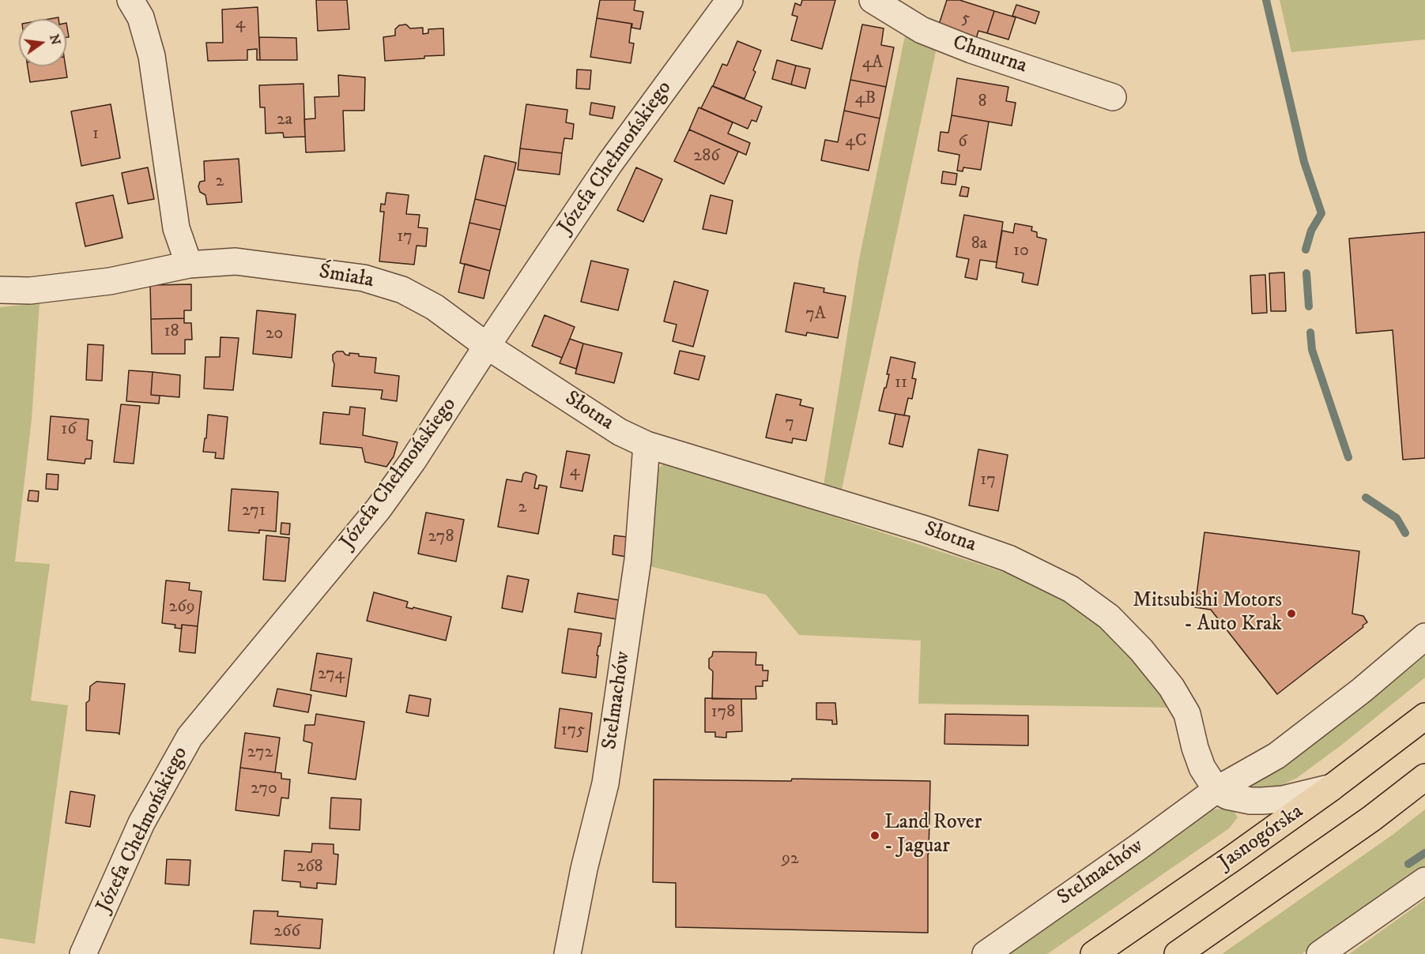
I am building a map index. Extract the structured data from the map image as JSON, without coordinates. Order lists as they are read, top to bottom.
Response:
{
  "streets": {
    "main road": ["Jasnogórska"],
    "street": [
      "Chmurna",
      "Józefa Chełmońskiego",
      "Śmiała",
      "Słotna",
      "Stelmachów"
    ]
  },
  "crossings": [
    ["Józefa Chełmońskiego", "Śmiała"],
    ["Józefa Chełmońskiego", "Słotna"],
    ["Śmiała", "Słotna"],
    ["Słotna", "Stelmachów"]
  ],
  "places": ["Mitsubishi Motors - Auto Krak", "Land Rover - Jaguar"],
  "house_numbers": [
    "5",
    "4",
    "4A",
    "4B",
    "8",
    "2a",
    "1",
    "4C",
    "6",
    "286",
    "2",
    "17",
    "8a",
    "10",
    "7A",
    "18",
    "20",
    "11",
    "7",
    "16",
    "4",
    "17",
    "2",
    "271",
    "278",
    "269",
    "274",
    "178",
    "175",
    "272",
    "270",
    "92",
    "268",
    "266"
  ],
  "north": "right"
}
